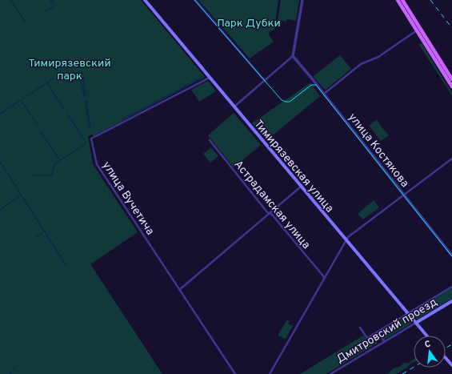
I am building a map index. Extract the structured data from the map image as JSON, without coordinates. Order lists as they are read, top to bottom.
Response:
{
  "streets": {
    "main road": ["Тимирязевская улица", "Дмитровский проезд"],
    "street": ["улица Костякова", "улица Вучетича", "Астрадамская улица"]
  },
  "crossings": [
    ["Тимирязевская улица", "улица Вучетича"],
    ["Тимирязевская улица", "Дмитровский проезд"]
  ],
  "parks": ["Парк Дубки", "Тимирязевский парк"],
  "north": "top"
}
